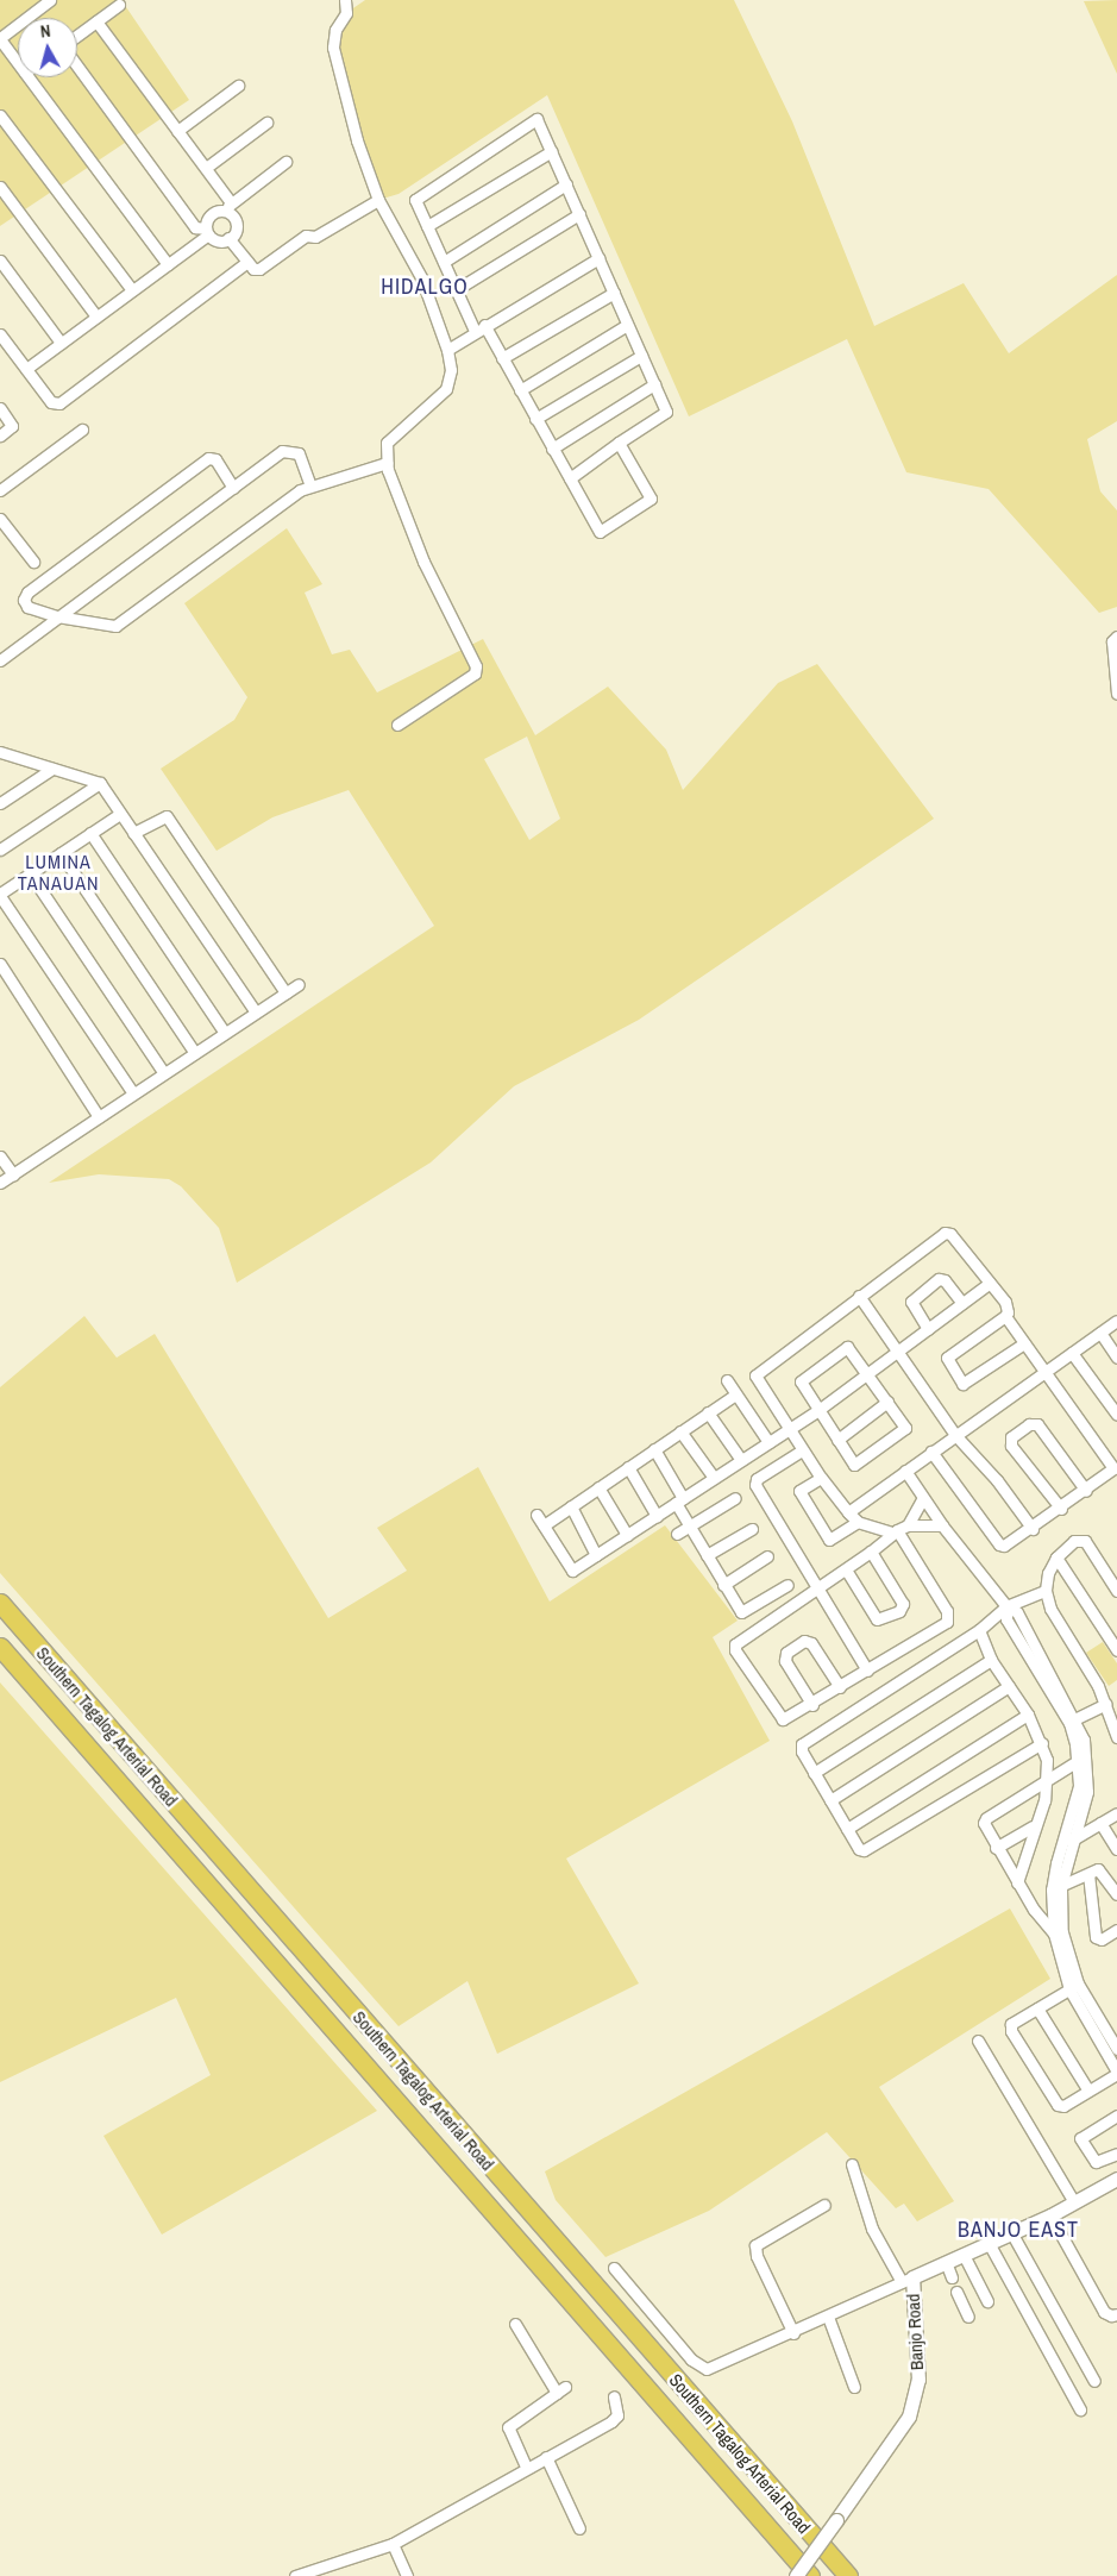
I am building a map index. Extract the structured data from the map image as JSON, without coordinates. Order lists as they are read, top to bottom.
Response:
{
  "streets": {
    "highway": ["Southern Tagalog Arterial Road"],
    "street": ["Banjo Road"]
  },
  "districts": ["HIDALGO", "LUMINA TANAUAN", "BANJO EAST"],
  "north": "top"
}
